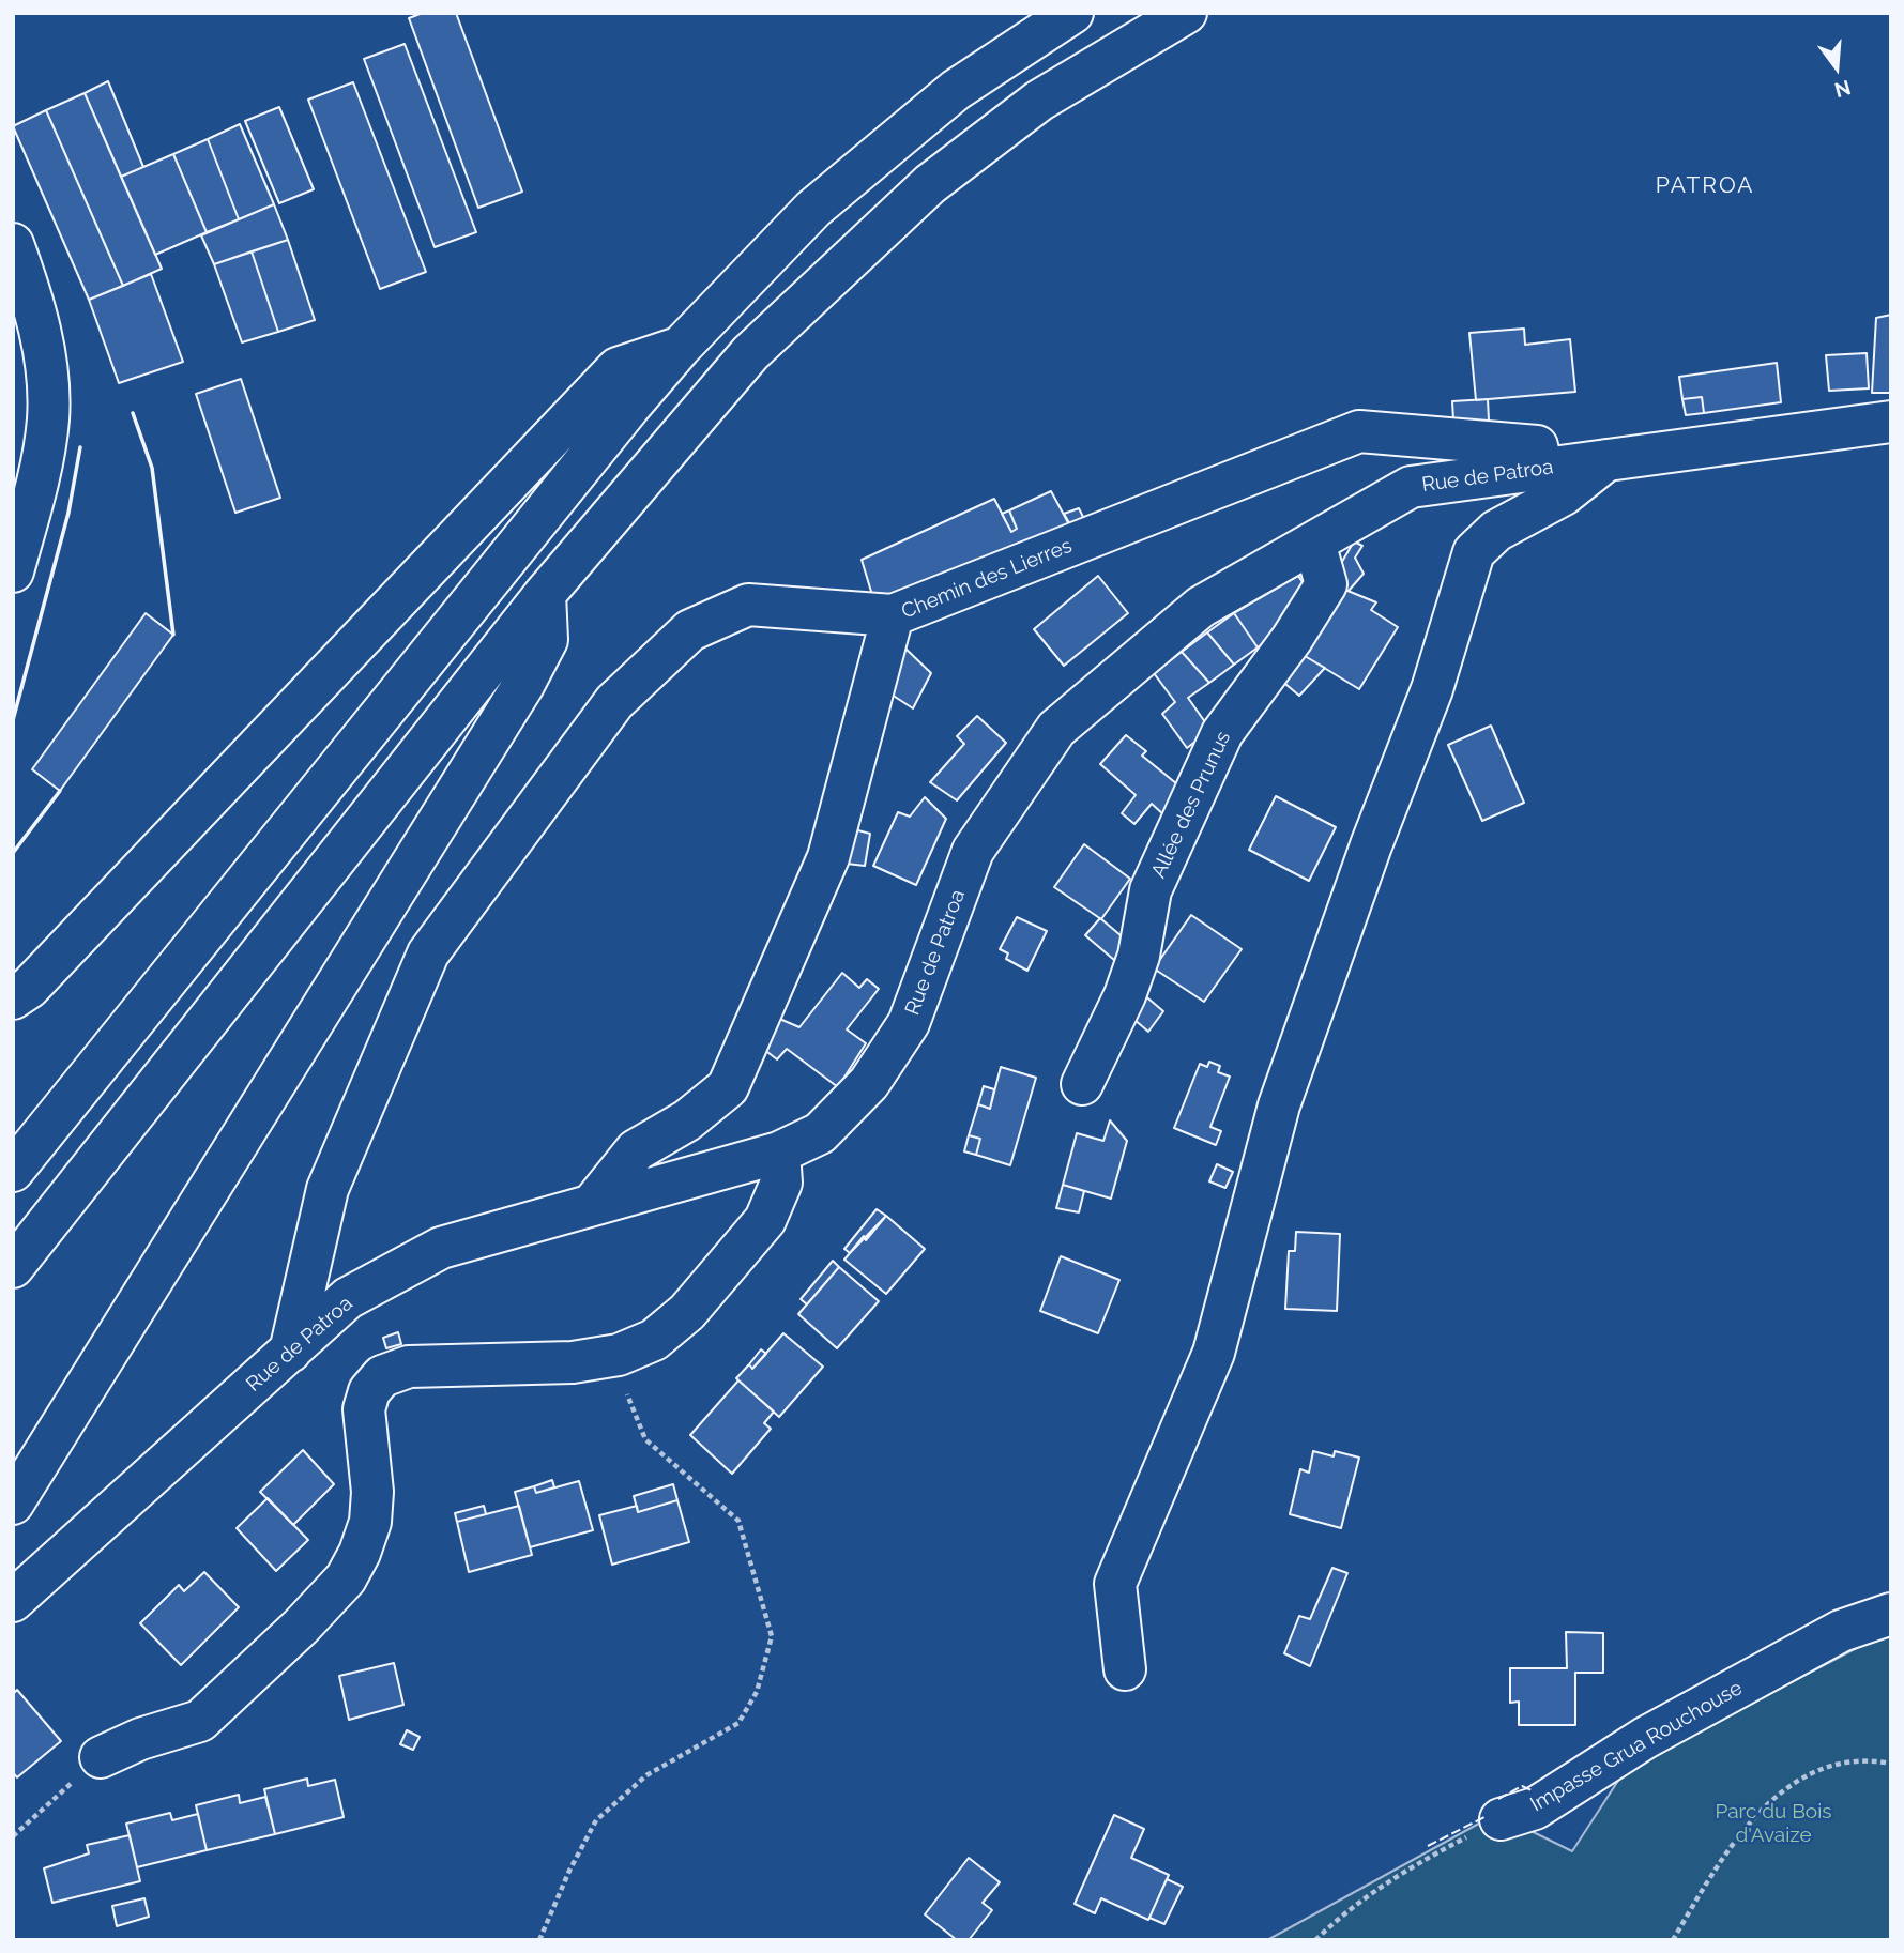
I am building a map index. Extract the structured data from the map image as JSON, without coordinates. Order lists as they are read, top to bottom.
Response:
{
  "streets": {
    "main road": [
      "Rue de Patroa",
      "Chemin des Lierres",
      "Allée des Prunus",
      "Impasse Grua Rouchouse"
    ]
  },
  "crossings": [
    ["Rue de Patroa", "Chemin des Lierres"],
    ["Rue de Patroa", "Allée des Prunus"]
  ],
  "districts": ["PATROA"],
  "parks": ["Parc du Bois d'Avaize"],
  "north": "bottom"
}
